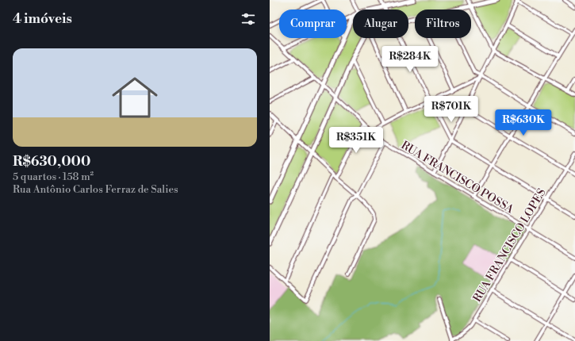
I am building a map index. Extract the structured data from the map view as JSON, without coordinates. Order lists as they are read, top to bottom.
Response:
{
  "streets": {
    "street": ["RUA FRANCISCO POSSA", "RUA FRANCISCO LOPES"]
  },
  "crossings": [
    ["RUA FRANCISCO POSSA", "RUA FRANCISCO LOPES"]
  ],
  "page": {
    "heading": "4 imóveis",
    "chip": ["Comprar", "Alugar", "Filtros"],
    "list": [
      {
        "name": "R$630,000",
        "note": "5 quartos · 158 m² · Rua Antônio Carlos Ferraz de Salies"
      }
    ],
    "price": [
      "R$284K",
      "R$701K",
      "R$630K",
      "R$351K"
    ]
  }
}
